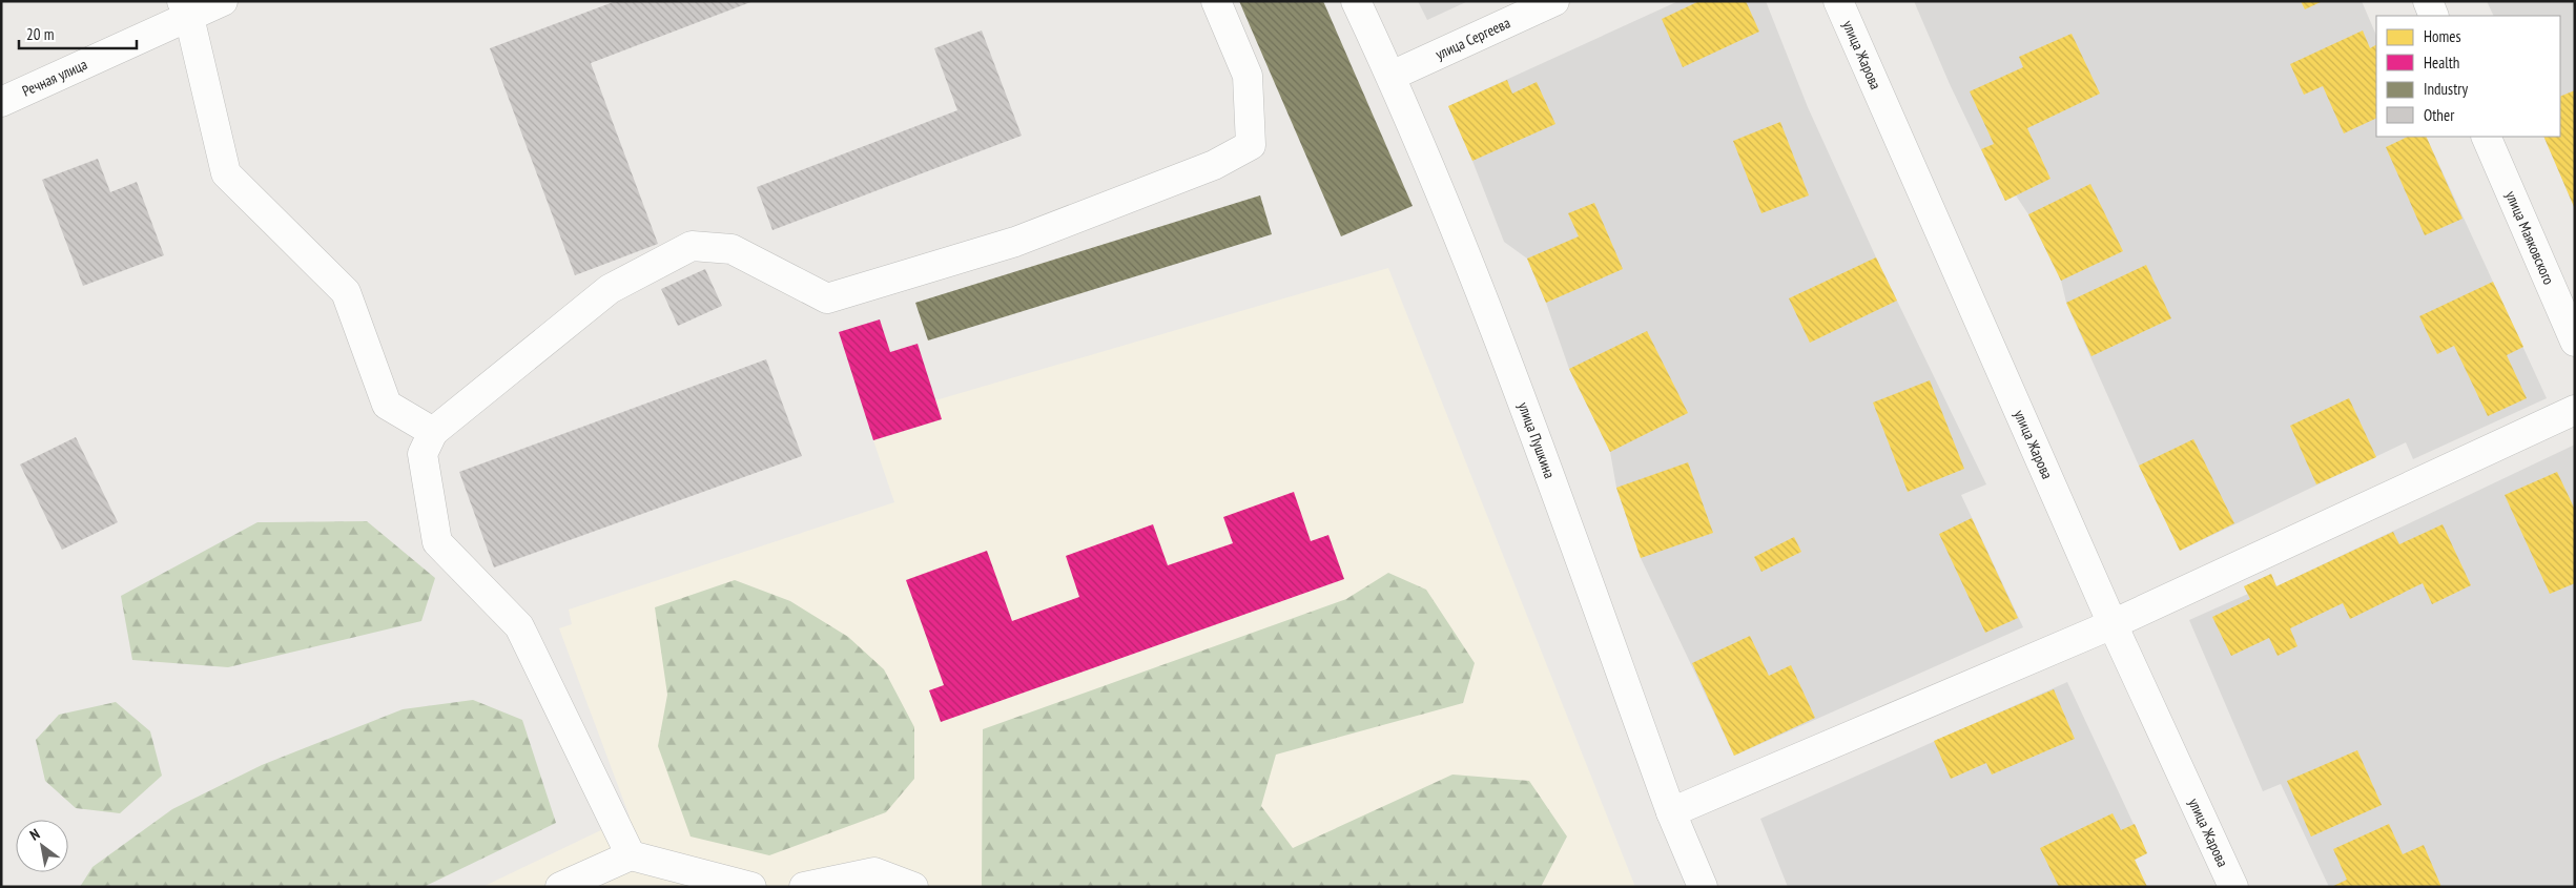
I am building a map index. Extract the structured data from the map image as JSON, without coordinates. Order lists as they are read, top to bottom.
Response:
{
  "streets": {
    "street": [
      "улица Сергеева",
      "улица Жарова",
      "Речная улица",
      "улица Маяковского",
      "улица Пушкина"
    ]
  },
  "crossings": [
    ["улица Сергеева", "улица Пушкина"]
  ],
  "legend": [
    "Homes",
    "Health",
    "Industry",
    "Other"
  ],
  "scale_bar": "20 m",
  "north": "top left"
}
